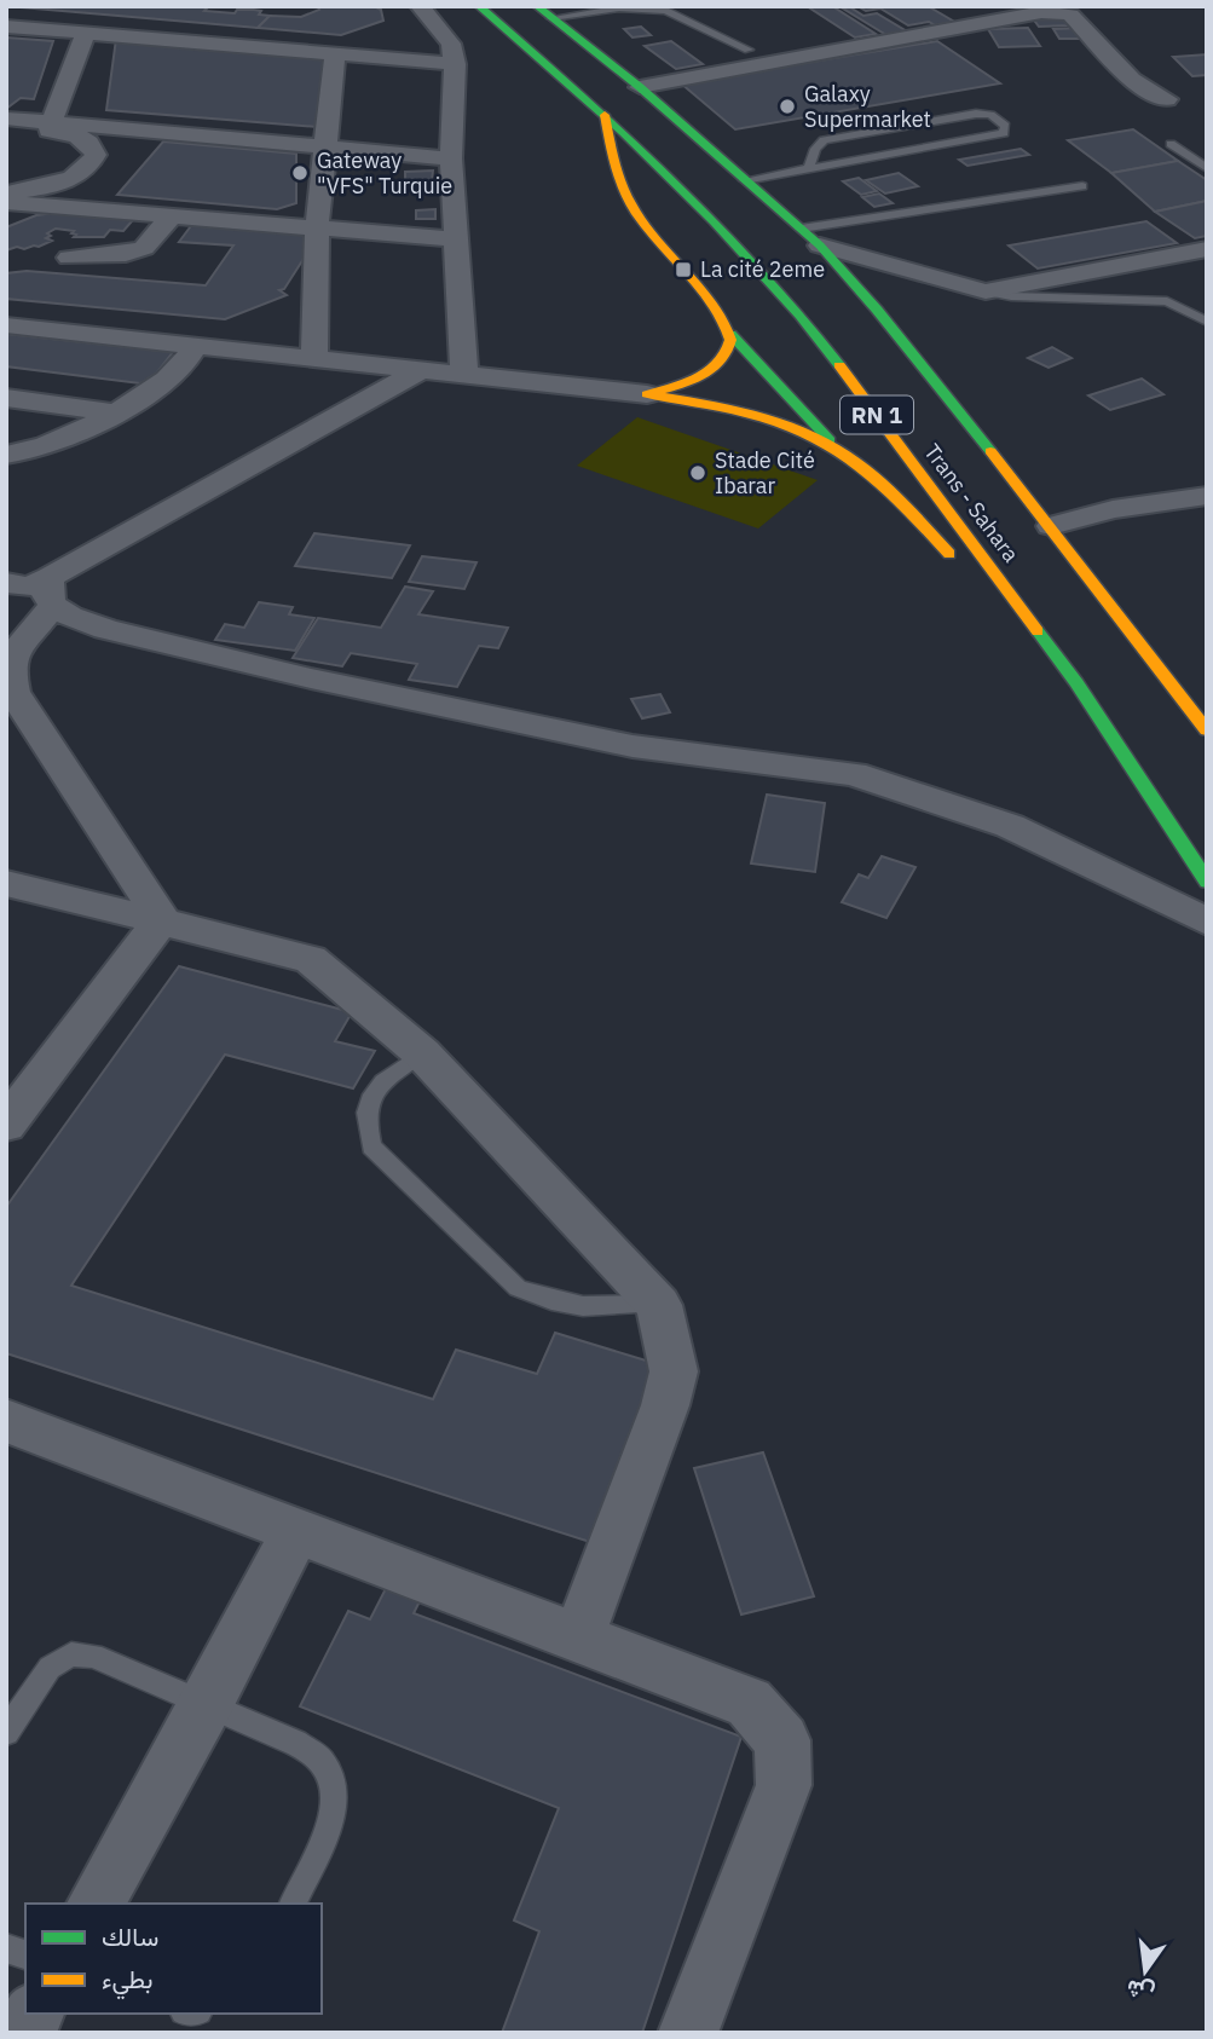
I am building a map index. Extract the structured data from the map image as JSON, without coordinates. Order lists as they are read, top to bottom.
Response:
{
  "streets": {
    "highway": ["RN 1", "Trans - Sahara"]
  },
  "places": {
    "other": ["Galaxy Supermarket", "Gateway \"VFS\" Turquie", "Stade Cité Ibarar"],
    "transit": ["La cité 2eme"]
  },
  "legend": ["سالك", "بطيء"],
  "north": "bottom"
}
